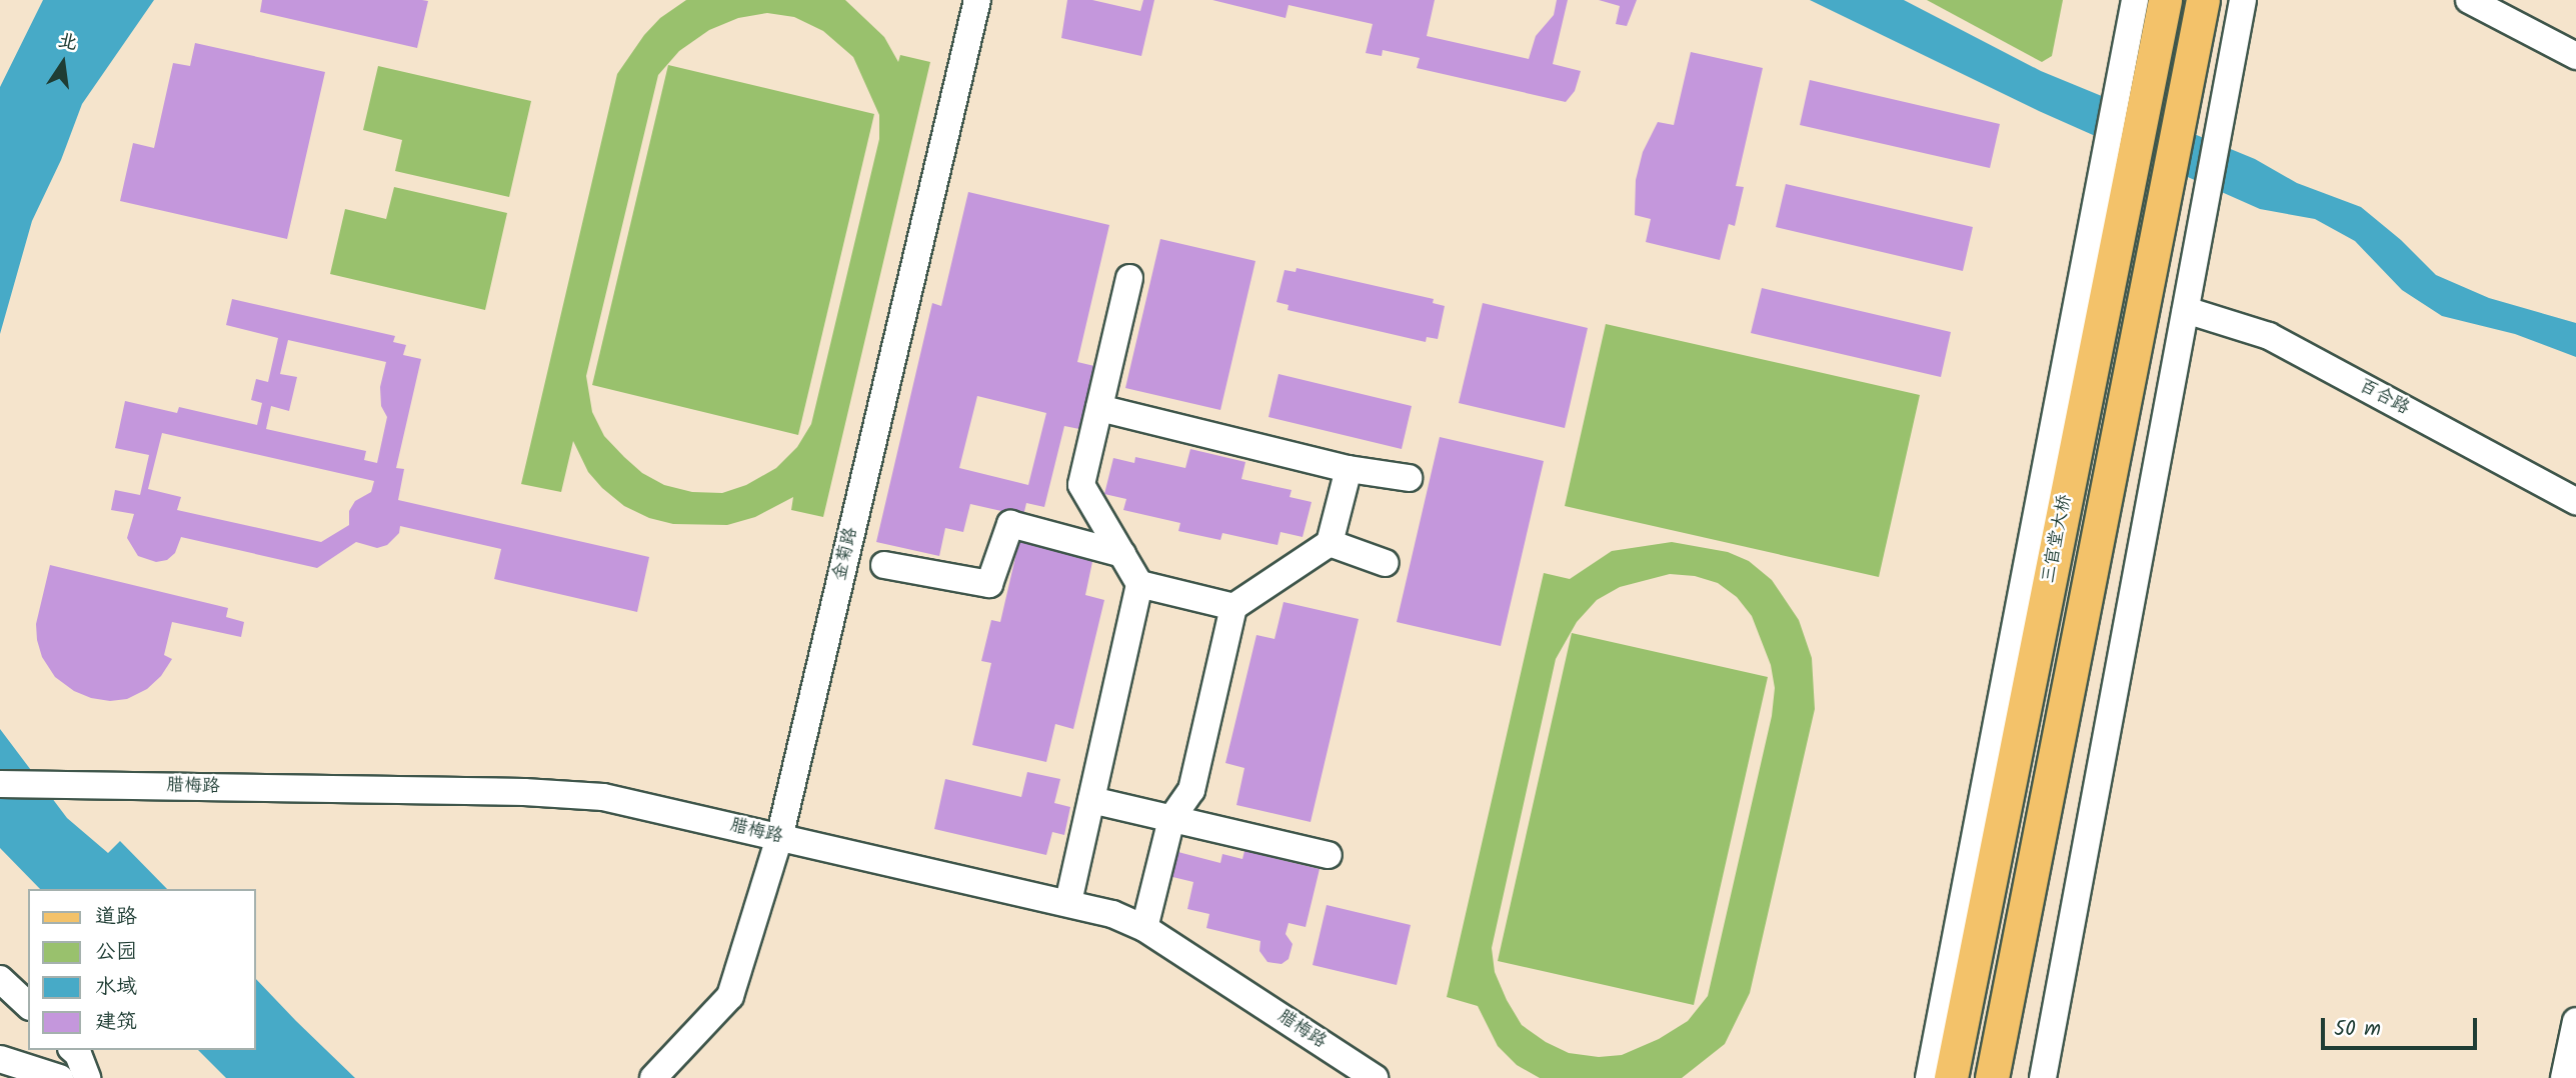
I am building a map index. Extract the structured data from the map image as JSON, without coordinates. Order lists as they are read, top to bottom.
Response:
{
  "streets": {
    "main road": ["三官堂大桥"],
    "street": ["百合路", "金菊路", "腊梅路"]
  },
  "crossings": [
    ["金菊路", "腊梅路"]
  ],
  "legend": [
    "道路",
    "公园",
    "水域",
    "建筑"
  ],
  "scale_bar": "50 m",
  "north": "top"
}
